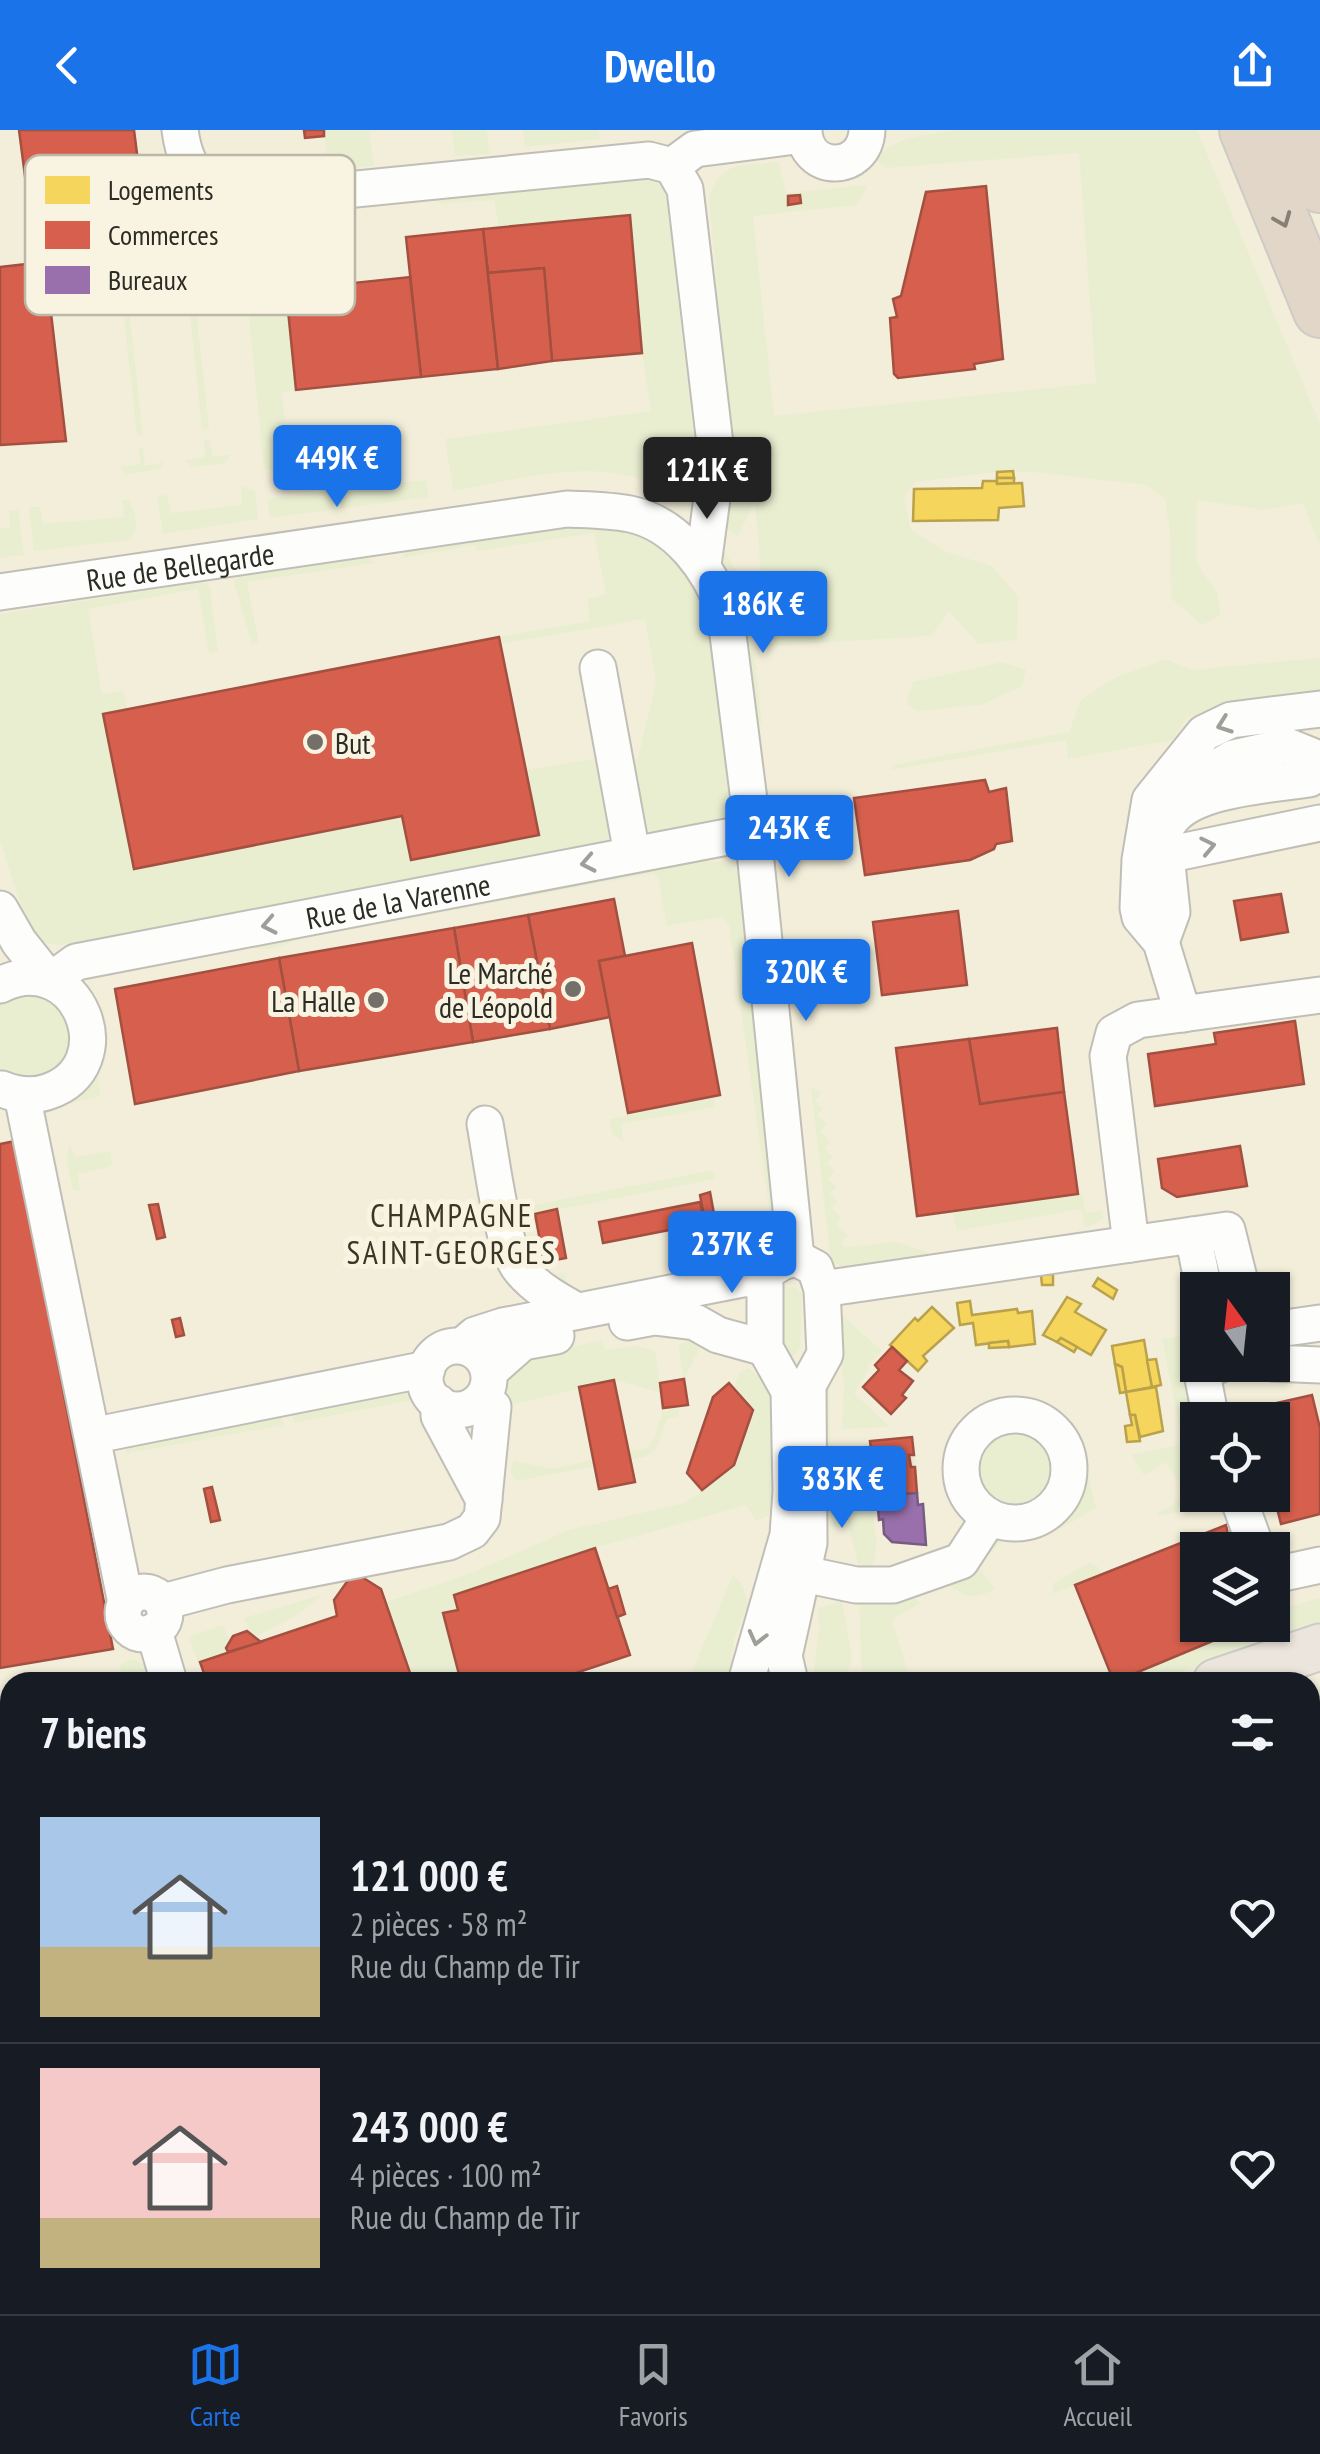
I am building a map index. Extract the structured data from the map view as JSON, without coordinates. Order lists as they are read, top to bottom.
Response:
{
  "streets": {
    "street": ["Rue de Bellegarde", "Rue de la Varenne"]
  },
  "one_way": ["Rue de la Varenne"],
  "districts": ["CHAMPAGNE SAINT-GEORGES"],
  "places": ["But", "Le Marché de Léopold", "La Halle"],
  "legend": ["Logements", "Commerces", "Bureaux"],
  "north": "top",
  "page": {
    "header": "Dwello",
    "price": [
      "449K €",
      "121K €",
      "186K €",
      "243K €",
      "320K €",
      "237K €",
      "383K €"
    ],
    "heading": "7 biens",
    "list": [
      {
        "name": "121 000 €",
        "note": "2 pièces · 58 m² · Rue du Champ de Tir"
      },
      {
        "name": "243 000 €",
        "note": "4 pièces · 100 m² · Rue du Champ de Tir"
      }
    ],
    "tabs": ["Carte", "Favoris", "Accueil"]
  }
}
